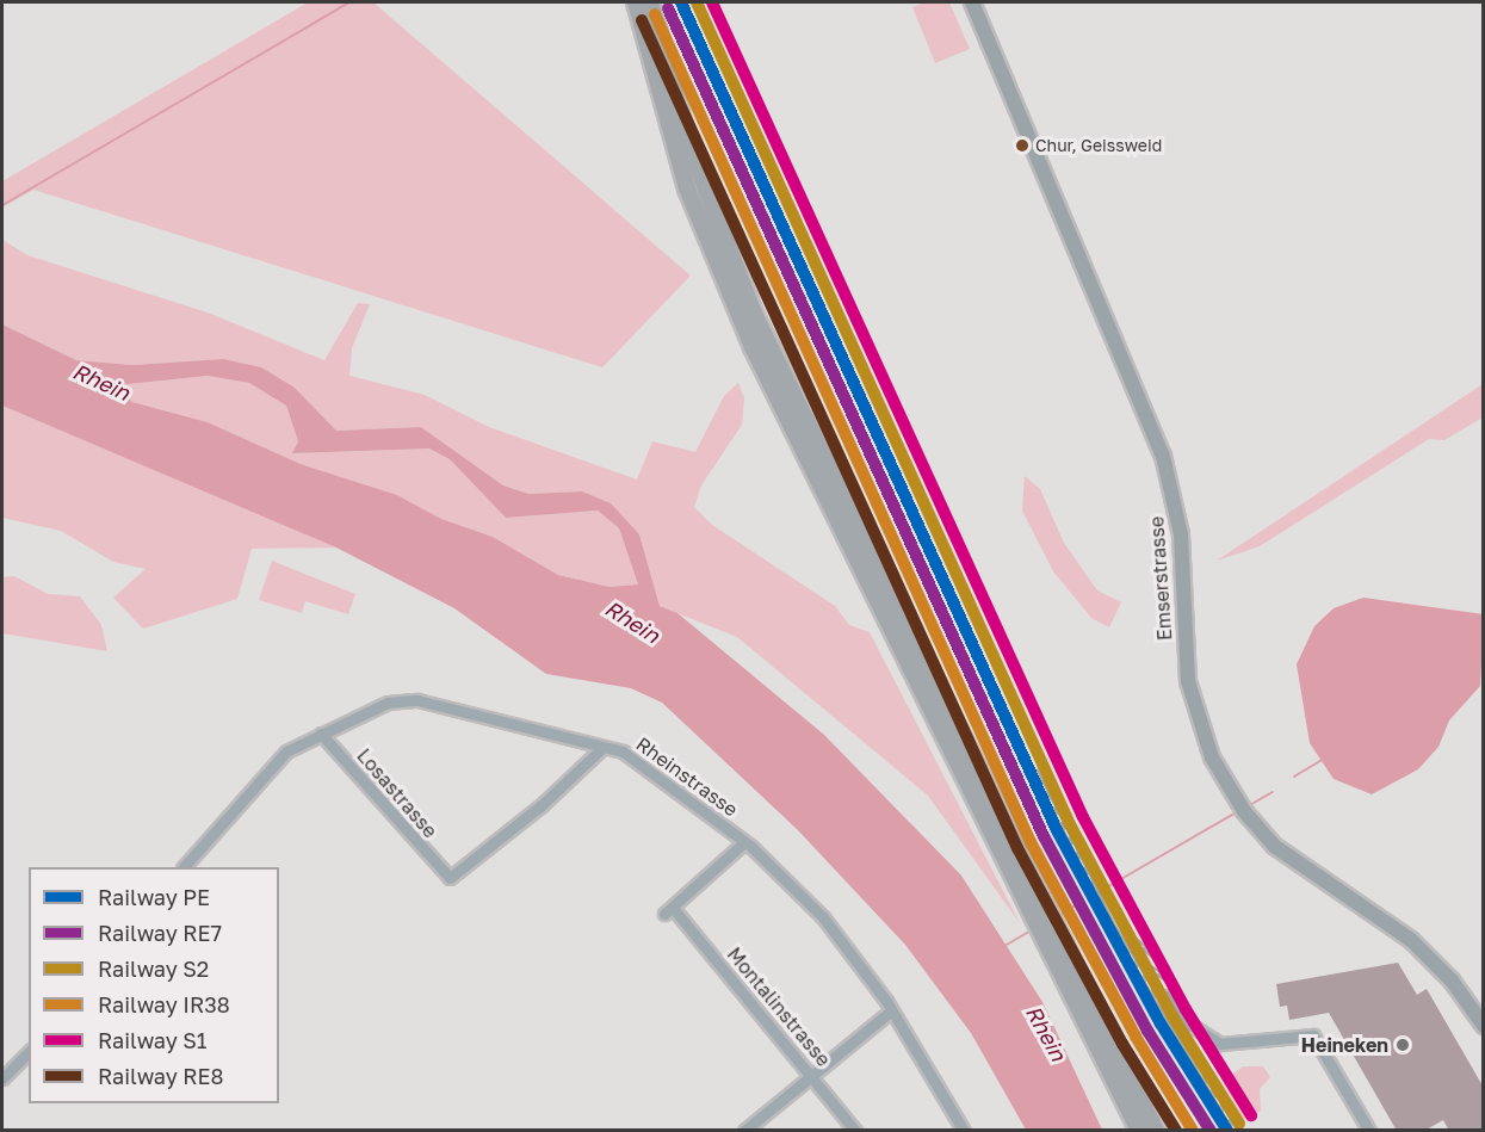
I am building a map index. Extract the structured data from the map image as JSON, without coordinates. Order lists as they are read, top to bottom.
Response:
{
  "streets": {
    "main road": ["Emserstrasse"],
    "street": ["Rheinstrasse", "Losastrasse", "Montalinstrasse"]
  },
  "crossings": [
    ["Rheinstrasse", "Losastrasse"],
    ["Rheinstrasse", "Montalinstrasse"]
  ],
  "water": ["Rhein"],
  "places": ["Chur, Geissweid", "Heineken"],
  "lines": [
    "rail line PE",
    "rail line S2",
    "rail line S1",
    "rail line RE7",
    "rail line IR38",
    "rail line RE8"
  ],
  "legend": [
    "Railway PE",
    "Railway RE7",
    "Railway S2",
    "Railway IR38",
    "Railway S1",
    "Railway RE8"
  ]
}
